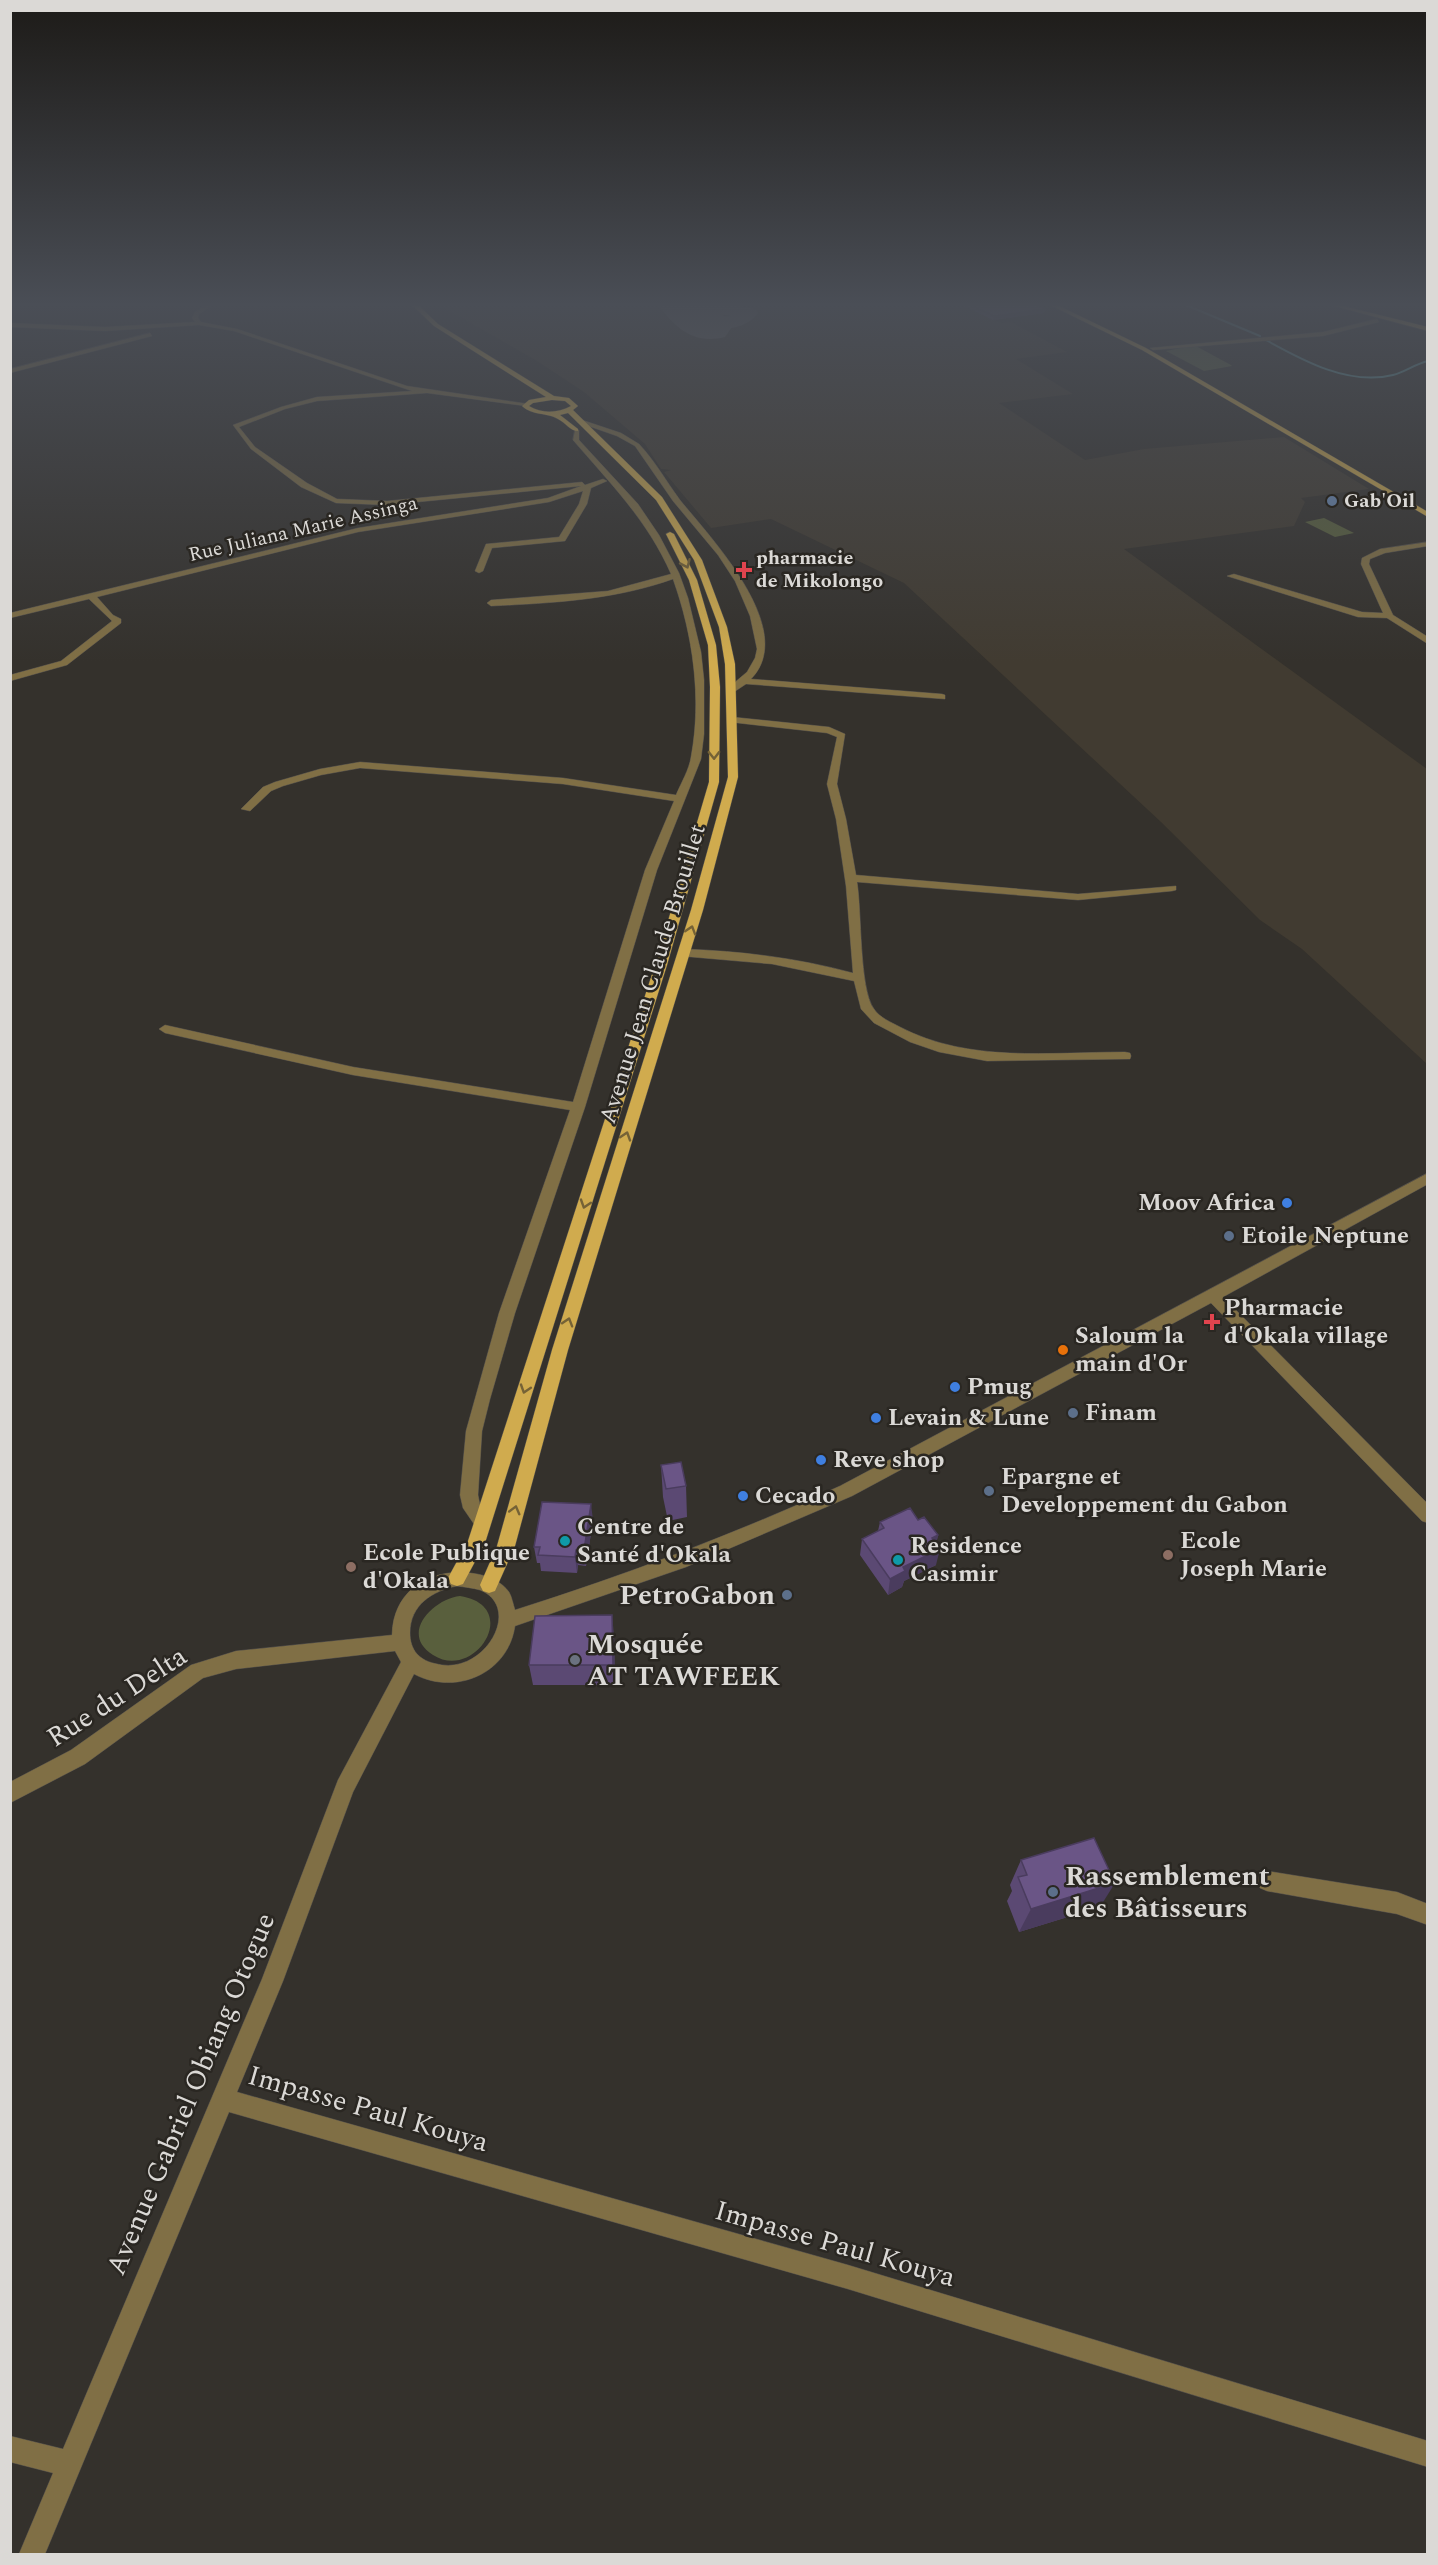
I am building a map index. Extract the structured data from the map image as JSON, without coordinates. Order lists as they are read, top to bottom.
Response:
{
  "streets": {
    "main road": ["Avenue Jean Claude Brouillet"],
    "street": [
      "Rue Juliana Marie Assinga",
      "Rue du Delta",
      "Avenue Gabriel Obiang Otogue",
      "Impasse Paul Kouya"
    ]
  },
  "crossings": [
    ["Avenue Jean Claude Brouillet", "Rue du Delta"],
    ["Avenue Jean Claude Brouillet", "Avenue Gabriel Obiang Otogue"],
    ["Rue du Delta", "Avenue Gabriel Obiang Otogue"],
    ["Avenue Gabriel Obiang Otogue", "Impasse Paul Kouya"]
  ],
  "places": {
    "other": [
      "Gab'Oil",
      "Moov Africa",
      "Etoile Neptune",
      "Saloum la main d'Or",
      "Pmug",
      "Finam",
      "Levain & Lune",
      "Reve shop",
      "Epargne et Developpement du Gabon",
      "Cecado",
      "Centre de Santé d'Okala",
      "Ecole Joseph Marie",
      "Residence Casimir",
      "Ecole Publique d'Okala",
      "PetroGabon",
      "Mosquée AT TAWFEEK",
      "Rassemblement des Bâtisseurs"
    ],
    "health": ["pharmacie de Mikolongo", "Pharmacie d'Okala village"]
  }
}
